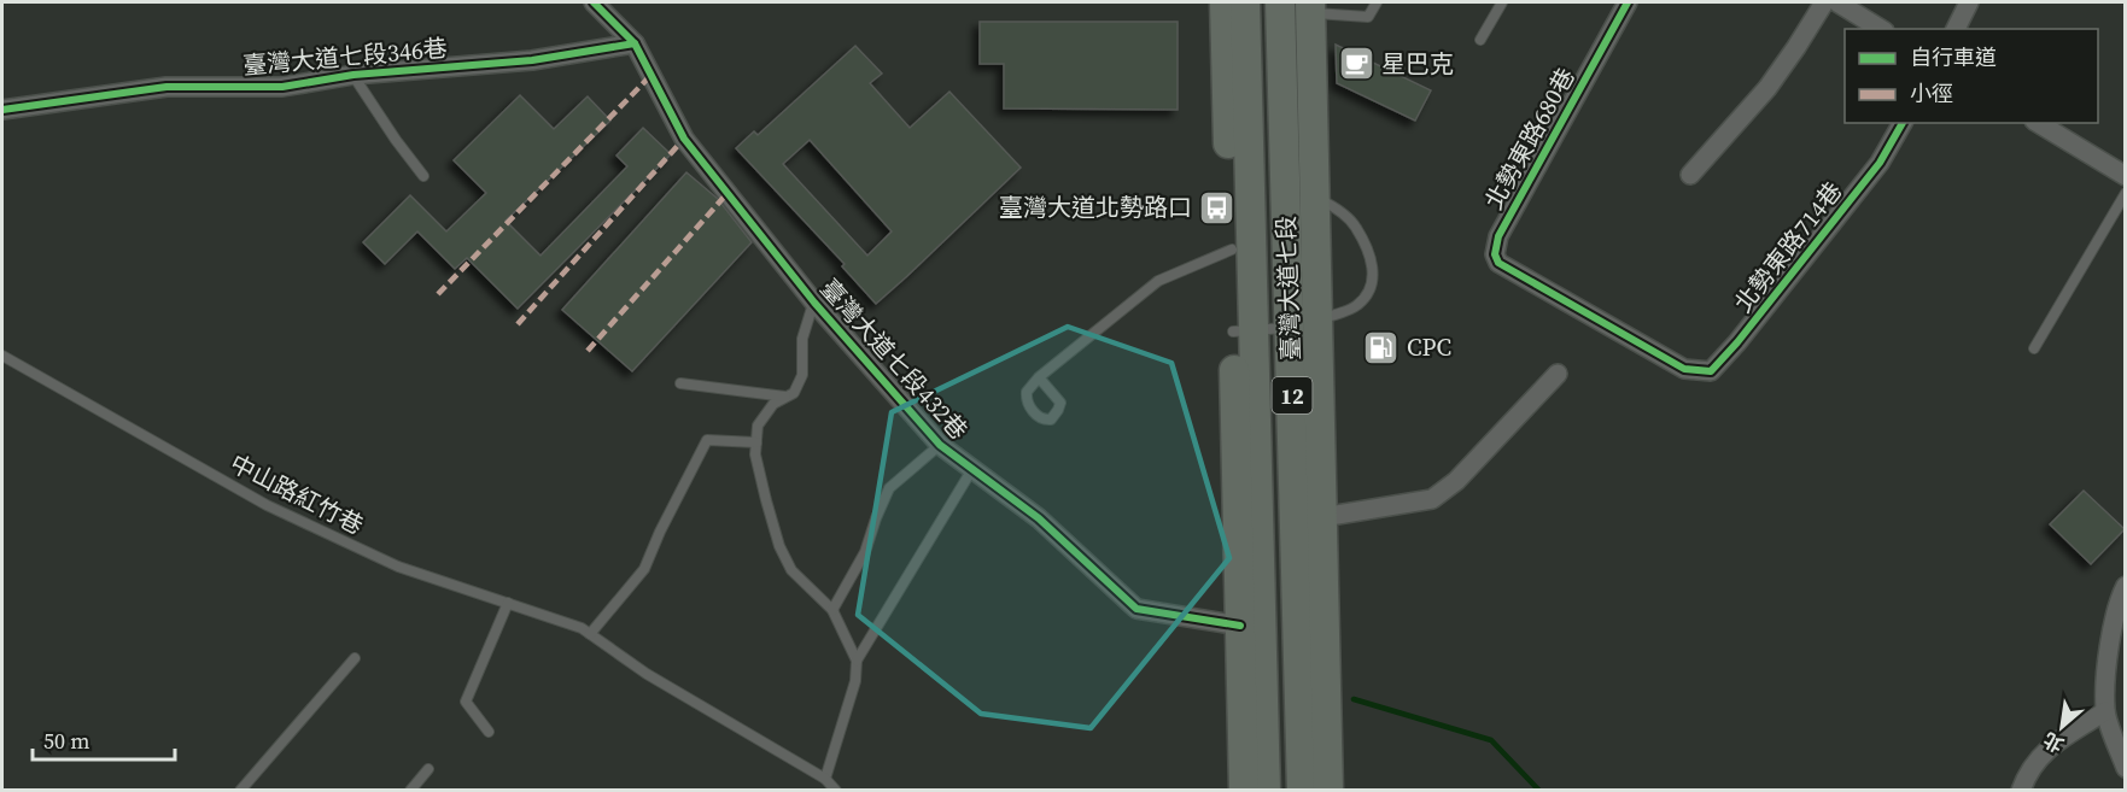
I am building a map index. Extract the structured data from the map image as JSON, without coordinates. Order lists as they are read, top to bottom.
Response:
{
  "streets": {
    "main road": ["臺灣大道七段", "12"],
    "street": [
      "臺灣大道七段346巷",
      "北勢東路680巷",
      "北勢東路714巷",
      "臺灣大道七段432巷"
    ],
    "lane": ["中山路紅竹巷"]
  },
  "crossings": [
    ["臺灣大道七段346巷", "臺灣大道七段432巷"],
    ["北勢東路680巷", "北勢東路714巷"],
    ["臺灣大道七段", "臺灣大道七段432巷"]
  ],
  "places": {
    "cafe": ["星巴克"],
    "bus stop": ["臺灣大道北勢路口"],
    "fuel station": ["CPC"]
  },
  "legend": ["自行車道", "小徑"],
  "scale_bar": "50 m",
  "north": "bottom left"
}
